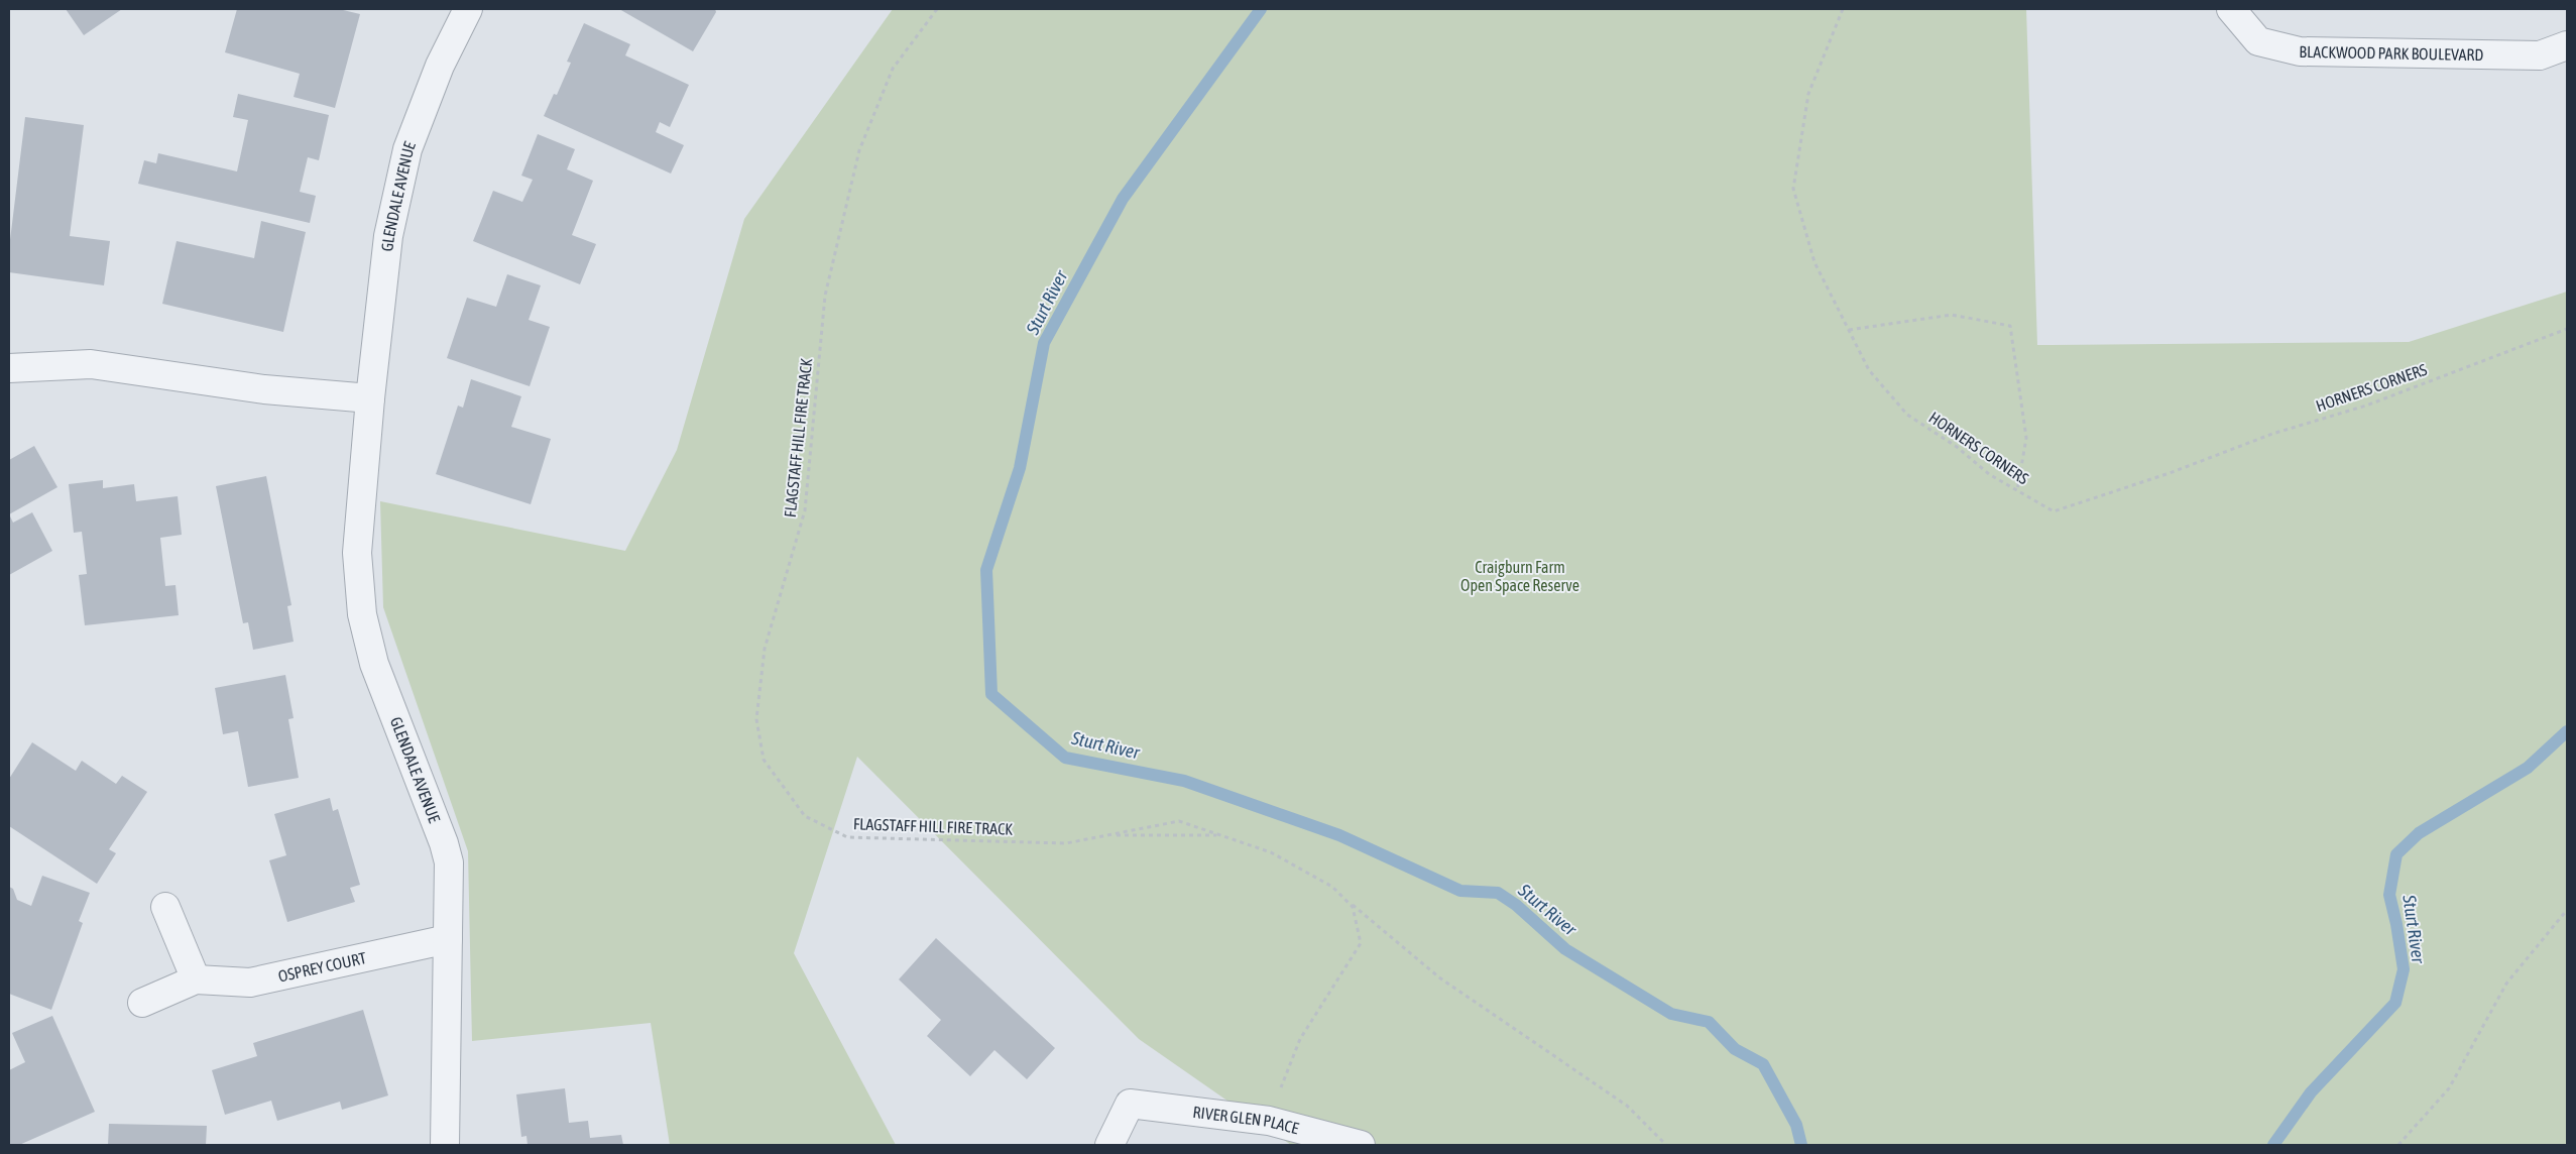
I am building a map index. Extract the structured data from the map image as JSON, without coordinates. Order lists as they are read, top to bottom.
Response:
{
  "streets": {
    "street": [
      "BLACKWOOD PARK BOULEVARD",
      "GLENDALE AVENUE",
      "OSPREY COURT",
      "RIVER GLEN PLACE"
    ],
    "path": ["HORNERS CORNERS", "FLAGSTAFF HILL FIRE TRACK"]
  },
  "crossings": [
    ["GLENDALE AVENUE", "OSPREY COURT"],
    ["FLAGSTAFF HILL FIRE TRACK", "RIVER GLEN PLACE"]
  ],
  "water": ["Sturt River"],
  "parks": ["Craigburn Farm Open Space Reserve"]
}
